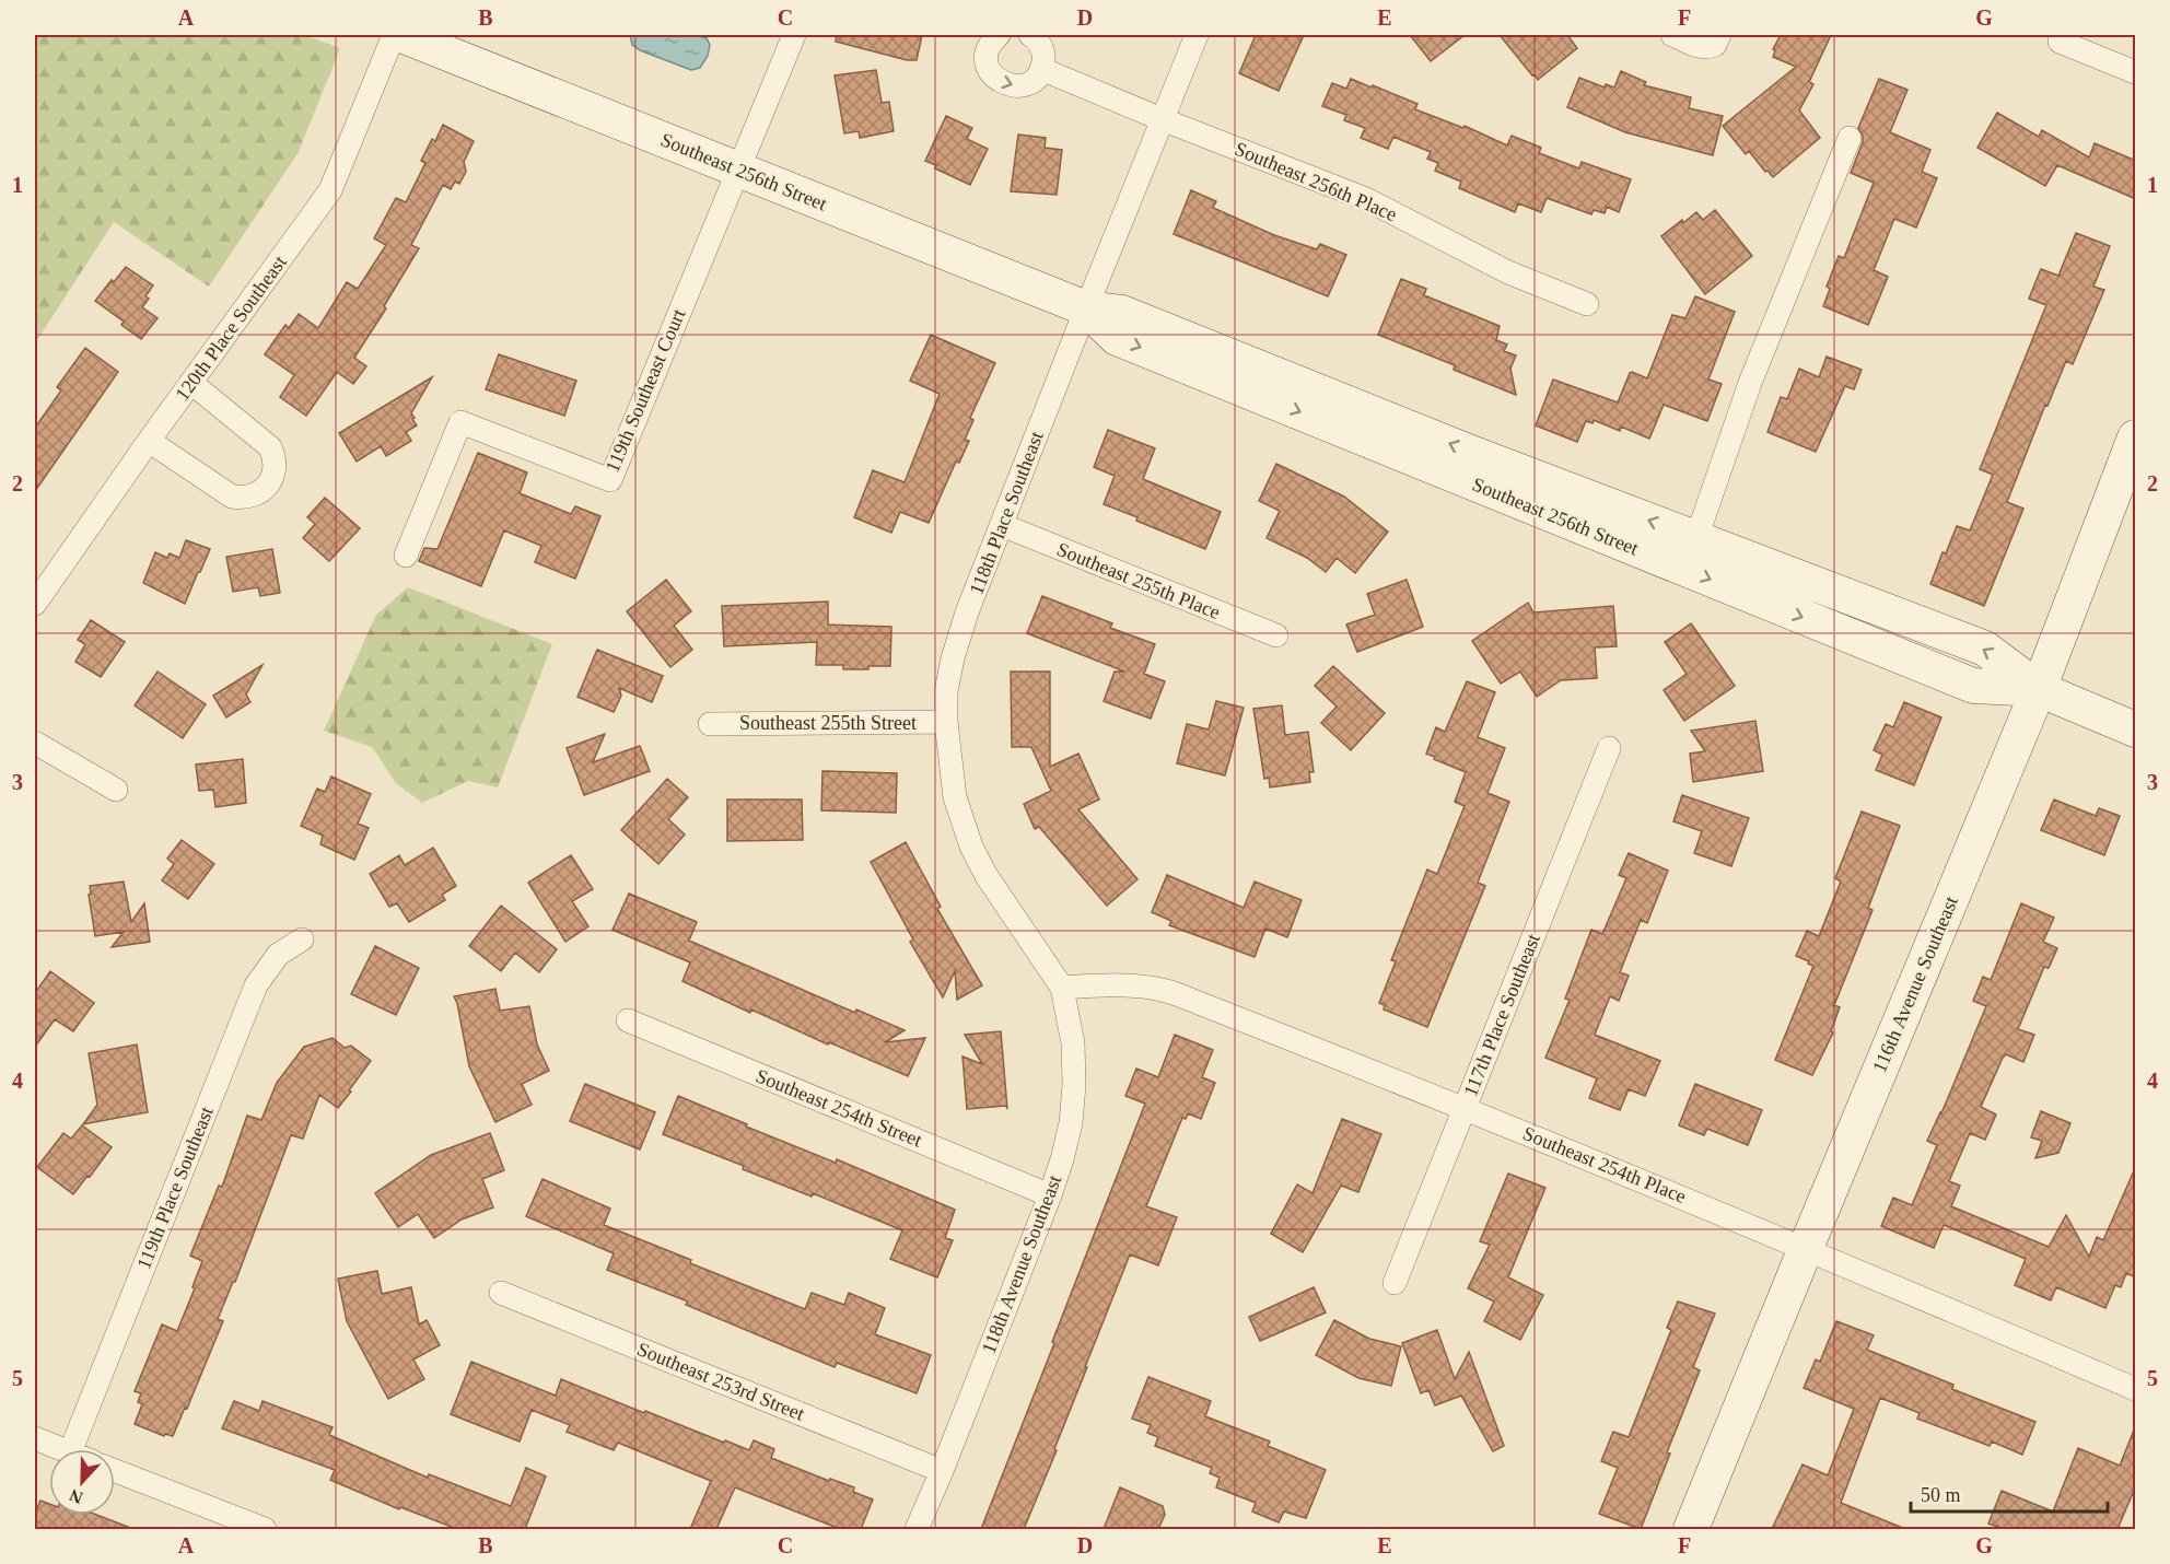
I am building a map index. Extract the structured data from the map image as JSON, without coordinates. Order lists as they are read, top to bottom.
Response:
{
  "streets": {
    "main road": ["Southeast 256th Street", "116th Avenue Southeast"],
    "street": [
      "Southeast 256th Place",
      "120th Place Southeast",
      "119th Southeast Court",
      "118th Place Southeast",
      "Southeast 255th Place",
      "Southeast 255th Street",
      "117th Place Southeast",
      "Southeast 254th Street",
      "Southeast 254th Place",
      "119th Place Southeast",
      "118th Avenue Southeast",
      "Southeast 253rd Street"
    ]
  },
  "crossings": [
    ["Southeast 256th Street", "119th Southeast Court"],
    ["Southeast 256th Street", "118th Place Southeast"],
    ["Southeast 256th Street", "116th Avenue Southeast"],
    ["Southeast 256th Place", "118th Place Southeast"],
    ["118th Place Southeast", "Southeast 255th Place"],
    ["118th Place Southeast", "Southeast 255th Street"],
    ["118th Place Southeast", "Southeast 254th Place"],
    ["118th Place Southeast", "118th Avenue Southeast"],
    ["116th Avenue Southeast", "Southeast 254th Place"],
    ["117th Place Southeast", "Southeast 254th Place"],
    ["Southeast 254th Street", "118th Avenue Southeast"],
    ["Southeast 254th Place", "118th Avenue Southeast"],
    ["118th Avenue Southeast", "Southeast 253rd Street"]
  ],
  "scale_bar": "50 m",
  "north": "bottom",
  "grid": {
    "columns": [
      "A",
      "B",
      "C",
      "D",
      "E",
      "F",
      "G"
    ],
    "rows": [
      "1",
      "2",
      "3",
      "4",
      "5"
    ]
  }
}
